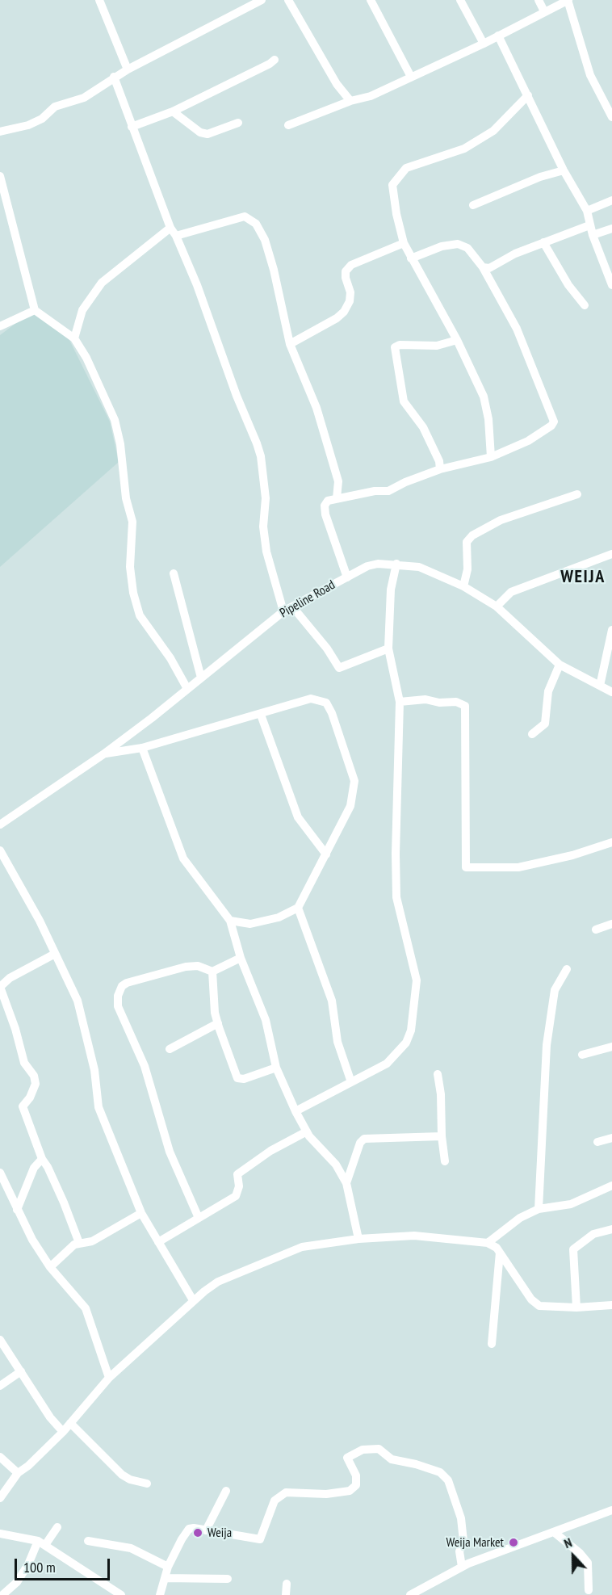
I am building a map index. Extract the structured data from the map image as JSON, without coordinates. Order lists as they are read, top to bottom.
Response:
{
  "streets": {
    "street": ["Pipeline Road"]
  },
  "districts": ["WEIJA"],
  "places": ["Weija", "Weija Market"],
  "scale_bar": "100 m",
  "north": "top"
}
